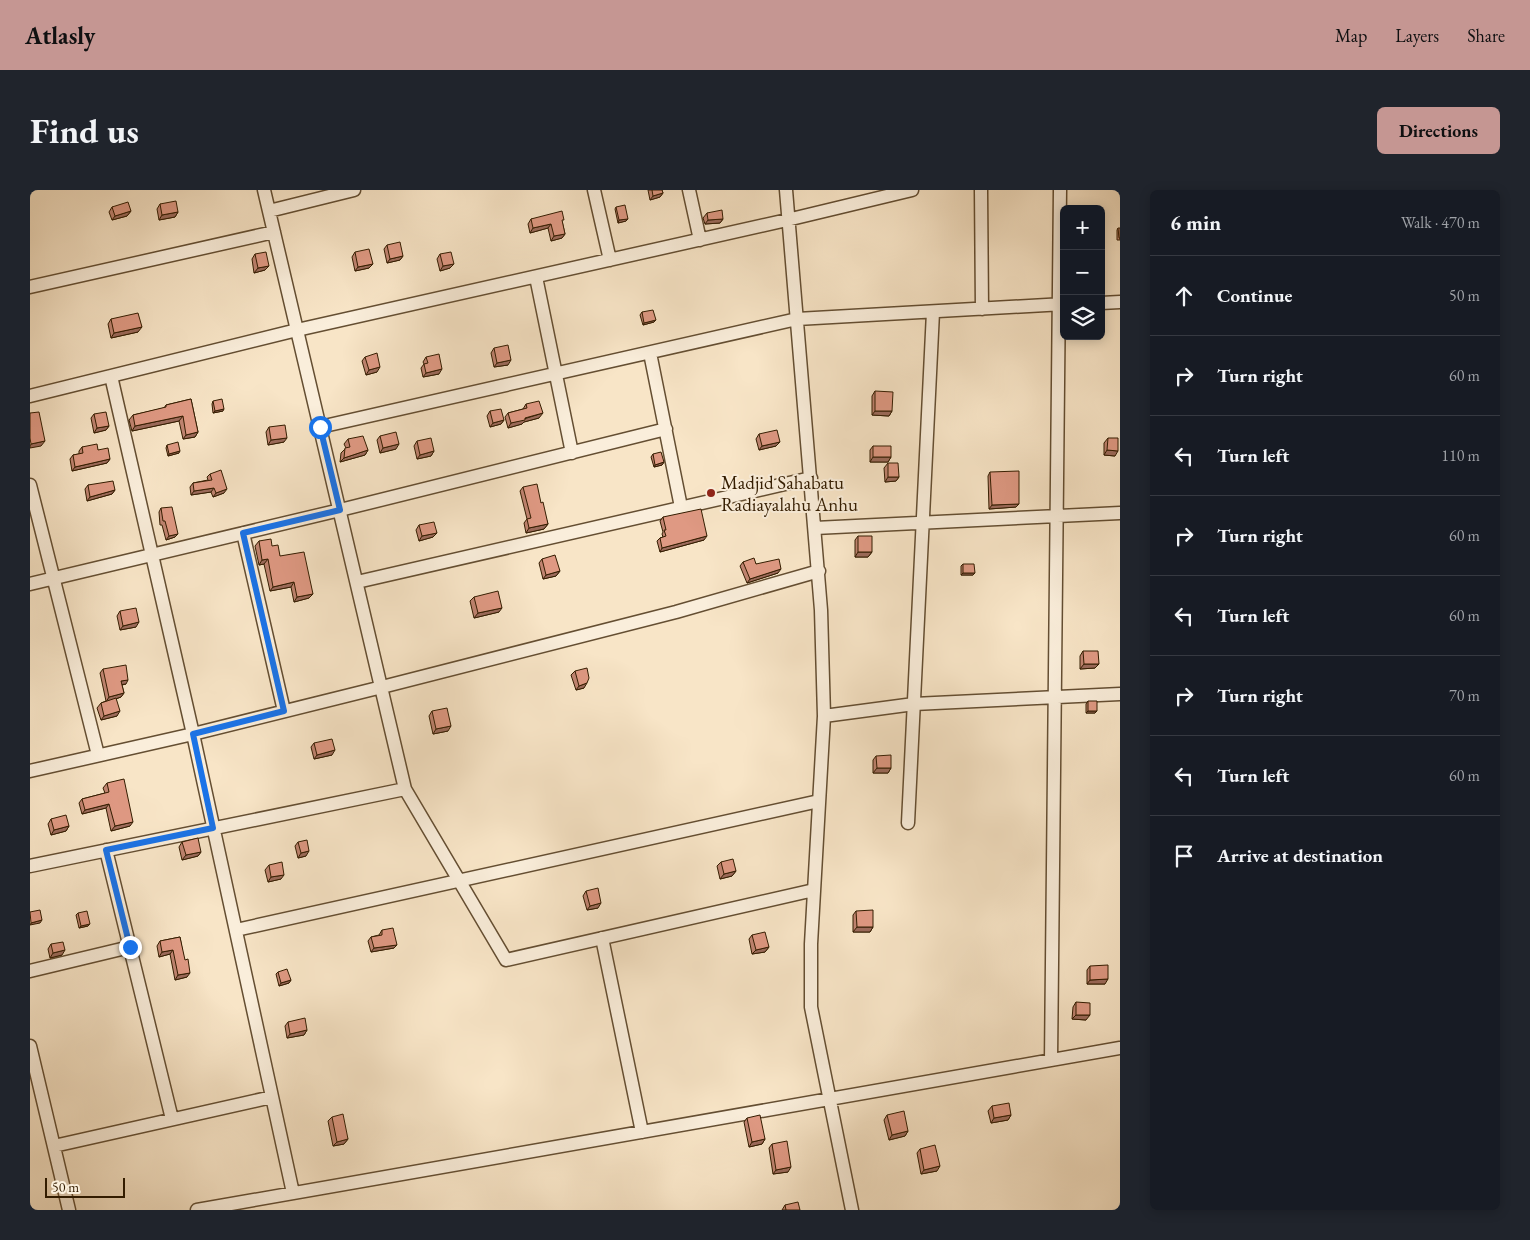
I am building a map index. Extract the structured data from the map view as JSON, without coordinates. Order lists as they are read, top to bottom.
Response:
{
  "places": ["Madjid Sahabatu Radiayalahu Anhu"],
  "scale_bar": "50 m",
  "page": {
    "header": "Atlasly",
    "nav": ["Map", "Layers", "Share"],
    "buttons": "Directions",
    "title": "Find us",
    "heading": ["6 min", "Walk · 470 m"],
    "map_buttons": ["+", "−"],
    "list": [
      ["Continue", "50 m"],
      ["Turn right", "60 m"],
      ["Turn left", "110 m"],
      ["Turn right", "60 m"],
      ["Turn left", "60 m"],
      ["Turn right", "70 m"],
      ["Turn left", "60 m"],
      "Arrive at destination"
    ],
    "scale": "50 m"
  }
}
